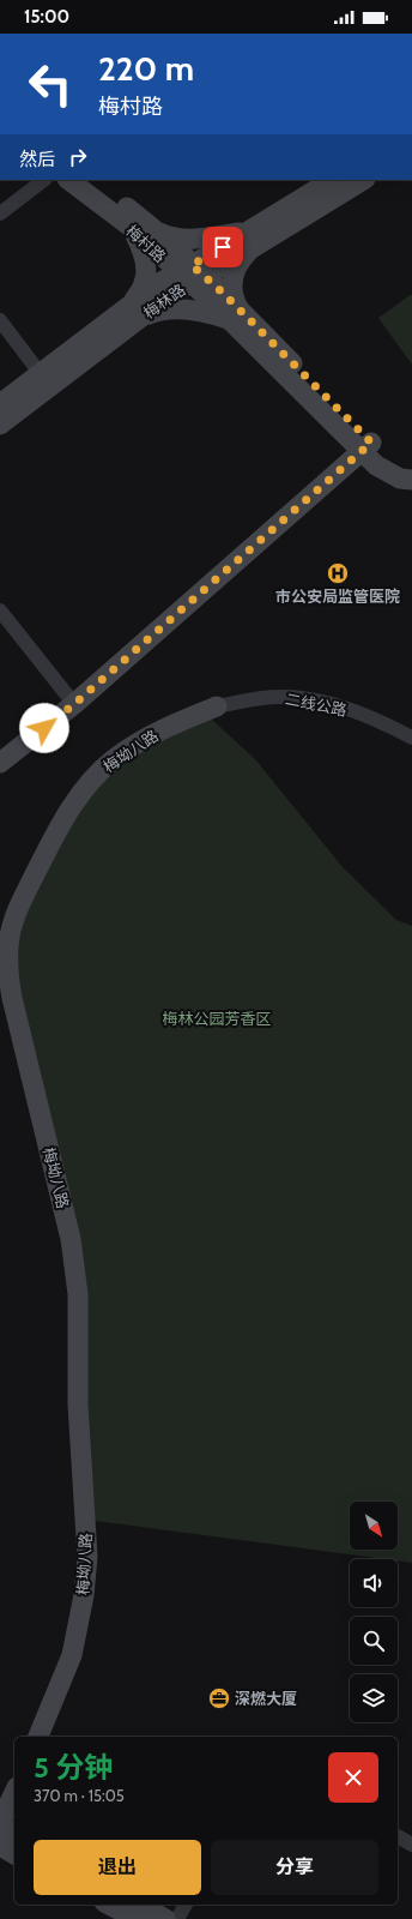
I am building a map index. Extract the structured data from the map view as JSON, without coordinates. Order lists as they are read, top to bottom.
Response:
{
  "streets": {
    "street": [
      "梅村路",
      "梅林路",
      "二线公路",
      "梅坳八路"
    ]
  },
  "crossings": [
    ["梅村路", "梅林路"],
    ["二线公路", "梅坳八路"]
  ],
  "parks": ["梅林公园芳香区"],
  "places": {
    "hospital": ["市公安局监管医院"],
    "office": ["深燃大厦"]
  },
  "north": "bottom right",
  "page": {
    "status": "15:00",
    "turn": ["220 m", "梅村路"],
    "then": "然后",
    "heading": ["5 分钟", "370 m · 15:05"],
    "buttons": ["退出", "分享"]
  }
}
